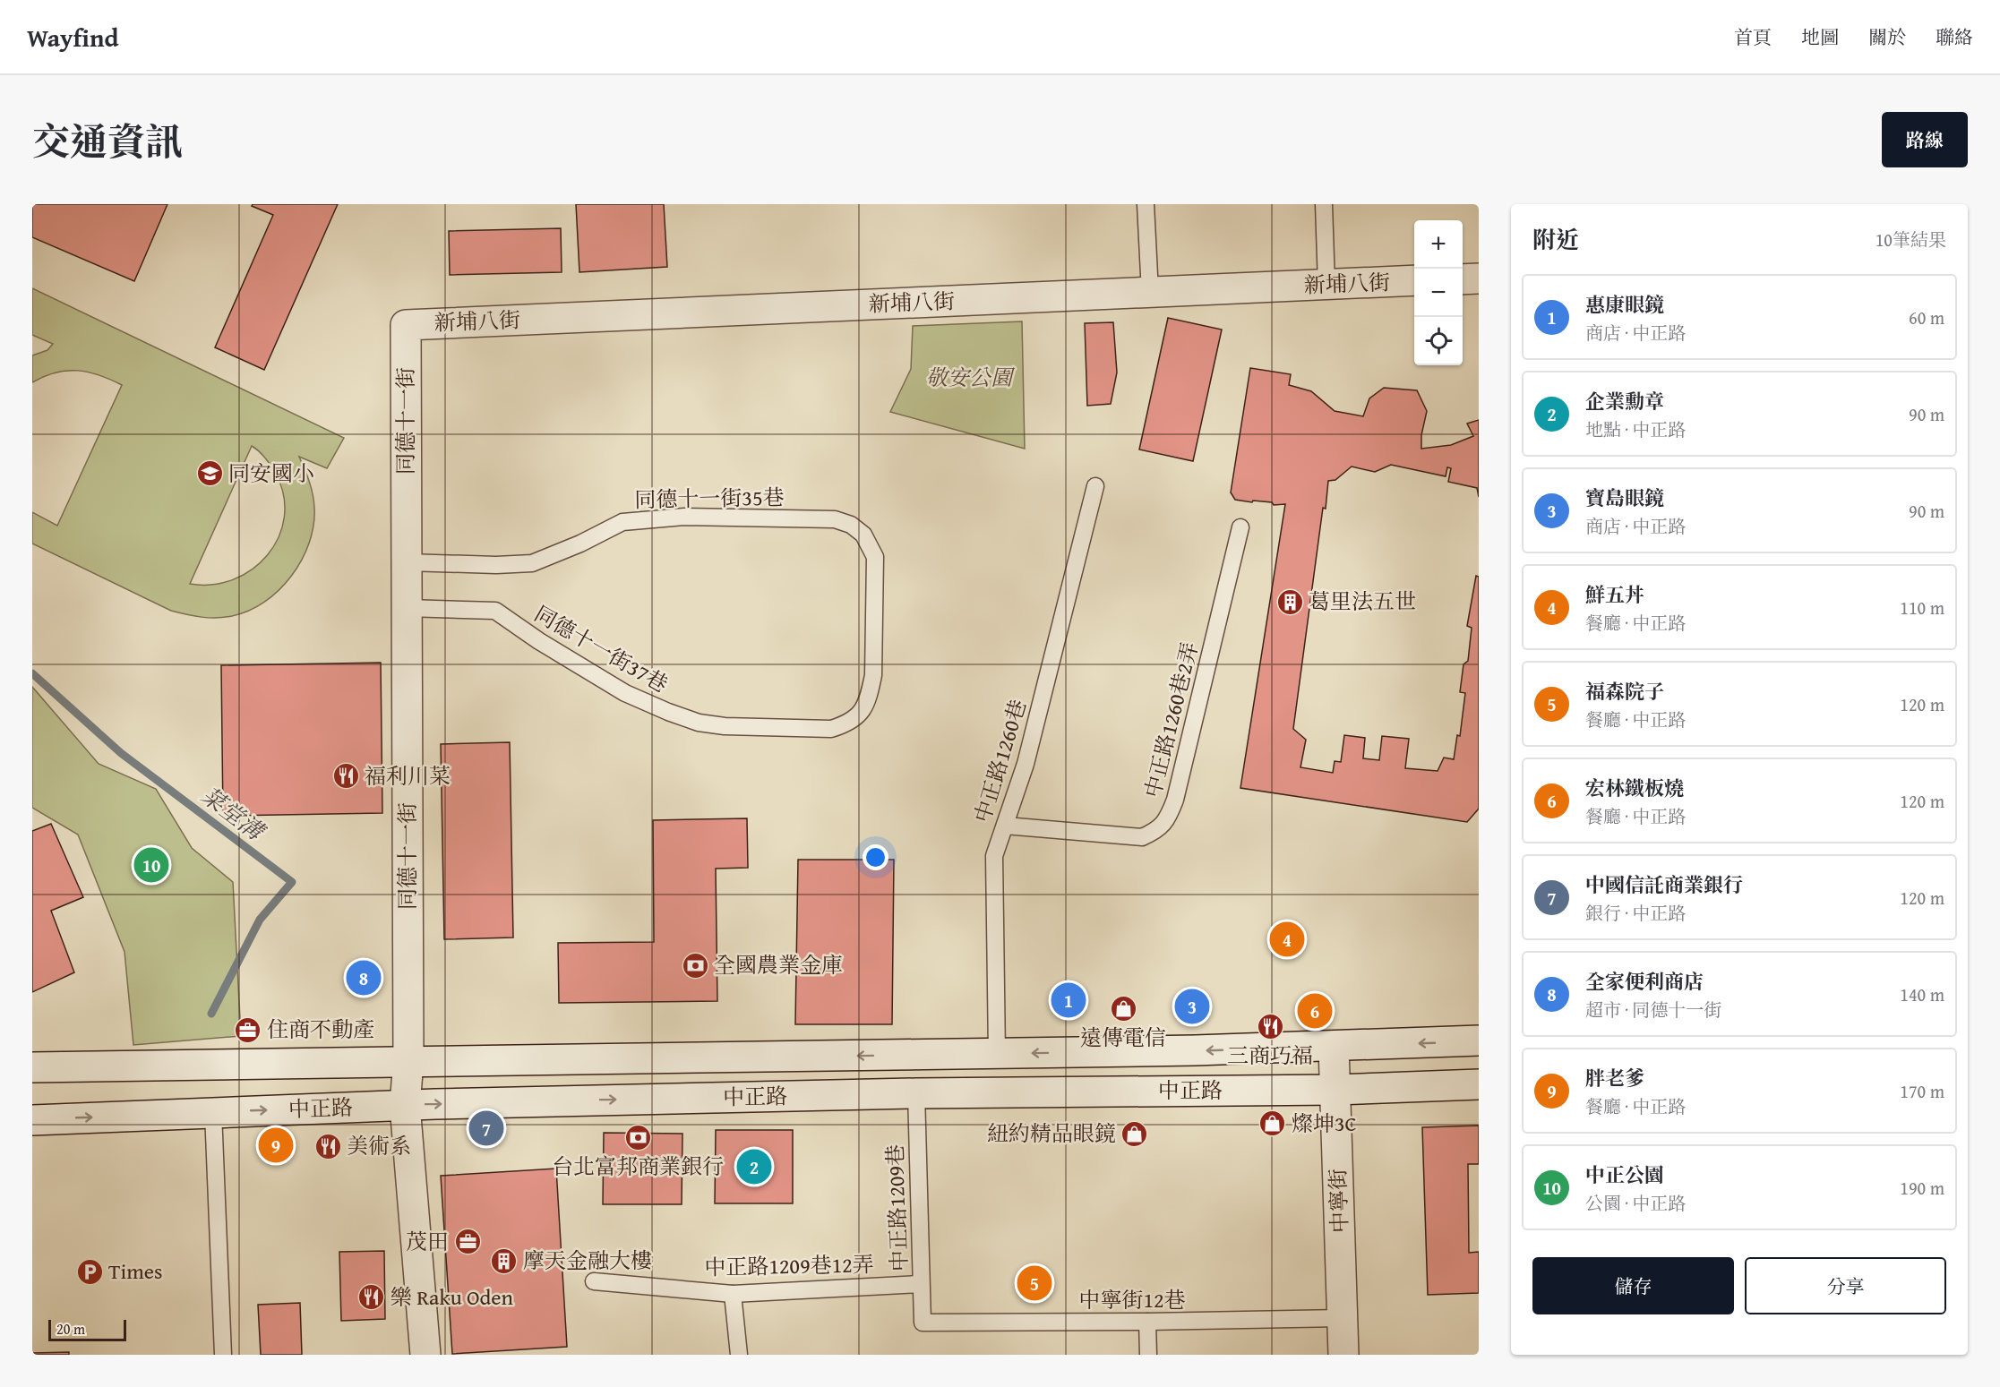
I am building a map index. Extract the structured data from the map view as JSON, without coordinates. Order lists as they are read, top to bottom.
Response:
{
  "streets": {
    "street": [
      "新埔八街",
      "同德十一街",
      "中正路",
      "中寧街"
    ],
    "lane": [
      "同德十一街35巷",
      "同德十一街37巷",
      "中正路1260巷2弄",
      "中正路1260巷",
      "中正路1209巷",
      "中正路1209巷12弄",
      "中寧街12巷"
    ]
  },
  "crossings": [
    ["新埔八街", "同德十一街"],
    ["同德十一街", "同德十一街35巷"],
    ["同德十一街", "同德十一街37巷"],
    ["同德十一街", "中正路"],
    ["同德十一街35巷", "同德十一街37巷"],
    ["中正路1260巷2弄", "中正路1260巷"],
    ["中正路1260巷", "中正路"],
    ["中正路", "中寧街"],
    ["中正路", "中正路1209巷"],
    ["中寧街", "中寧街12巷"],
    ["中正路1209巷", "中正路1209巷12弄"],
    ["中正路1209巷", "中寧街12巷"]
  ],
  "water": ["菜堂溝"],
  "parks": ["敬安公園"],
  "places": {
    "school or university": ["同安國小"],
    "building": ["葛里法五世", "摩天金融大樓"],
    "restaurant": [
      "福利川菜",
      "三商巧福",
      "美術系",
      "樂 Raku Oden"
    ],
    "bank": ["全國農業金庫", "台北富邦商業銀行"],
    "shop": ["遠傳電信", "燦坤3C", "紐約精品眼鏡"],
    "office": ["住商不動產", "茂田"],
    "parking": ["Times"]
  },
  "scale_bar": "20 m",
  "page": {
    "header": "Wayfind",
    "nav": [
      "首頁",
      "地圖",
      "關於",
      "聯絡"
    ],
    "title": "交通資訊",
    "buttons": [
      "路線",
      ["儲存", "分享"]
    ],
    "heading": ["附近", "10筆結果"],
    "map_buttons": ["+", "−"],
    "list": [
      {
        "mark": "1",
        "name": "惠康眼鏡",
        "note": "商店 · 中正路",
        "value": "60 m"
      },
      {
        "mark": "2",
        "name": "企業勳章",
        "note": "地點 · 中正路",
        "value": "90 m"
      },
      {
        "mark": "3",
        "name": "寶島眼鏡",
        "note": "商店 · 中正路",
        "value": "90 m"
      },
      {
        "mark": "4",
        "name": "鮮五丼",
        "note": "餐廳 · 中正路",
        "value": "110 m"
      },
      {
        "mark": "5",
        "name": "福森院子",
        "note": "餐廳 · 中正路",
        "value": "120 m"
      },
      {
        "mark": "6",
        "name": "宏林鐵板燒",
        "note": "餐廳 · 中正路",
        "value": "120 m"
      },
      {
        "mark": "7",
        "name": "中國信託商業銀行",
        "note": "銀行 · 中正路",
        "value": "120 m"
      },
      {
        "mark": "8",
        "name": "全家便利商店",
        "note": "超市 · 同德十一街",
        "value": "140 m"
      },
      {
        "mark": "9",
        "name": "胖老爹",
        "note": "餐廳 · 中正路",
        "value": "170 m"
      },
      {
        "mark": "10",
        "name": "中正公園",
        "note": "公園 · 中正路",
        "value": "190 m"
      }
    ],
    "pins": [
      "10",
      "4",
      "8",
      "1",
      "3",
      "6",
      "7",
      "9",
      "2",
      "5"
    ],
    "scale": "20 m"
  }
}
